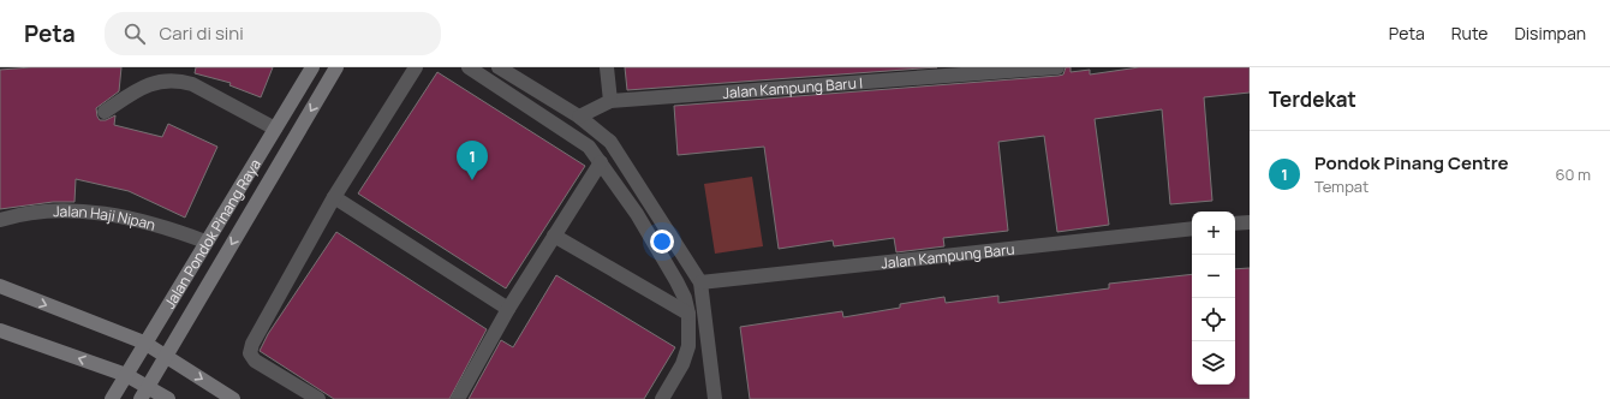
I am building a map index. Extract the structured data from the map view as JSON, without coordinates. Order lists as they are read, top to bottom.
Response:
{
  "streets": {
    "main road": ["Jalan Pondok Pinang Raya"],
    "street": ["Jalan Kampung Baru I", "Jalan Haji Nipan", "Jalan Kampung Baru"]
  },
  "crossings": [
    ["Jalan Haji Nipan", "Jalan Pondok Pinang Raya"]
  ],
  "page": {
    "header": "Peta",
    "search": "Cari di sini",
    "nav": ["Peta", "Rute", "Disimpan"],
    "heading": "Terdekat",
    "list": [
      {
        "mark": "1",
        "name": "Pondok Pinang Centre",
        "note": "Tempat",
        "value": "60 m"
      }
    ],
    "pins": "1",
    "map_buttons": ["+", "−"]
  }
}
